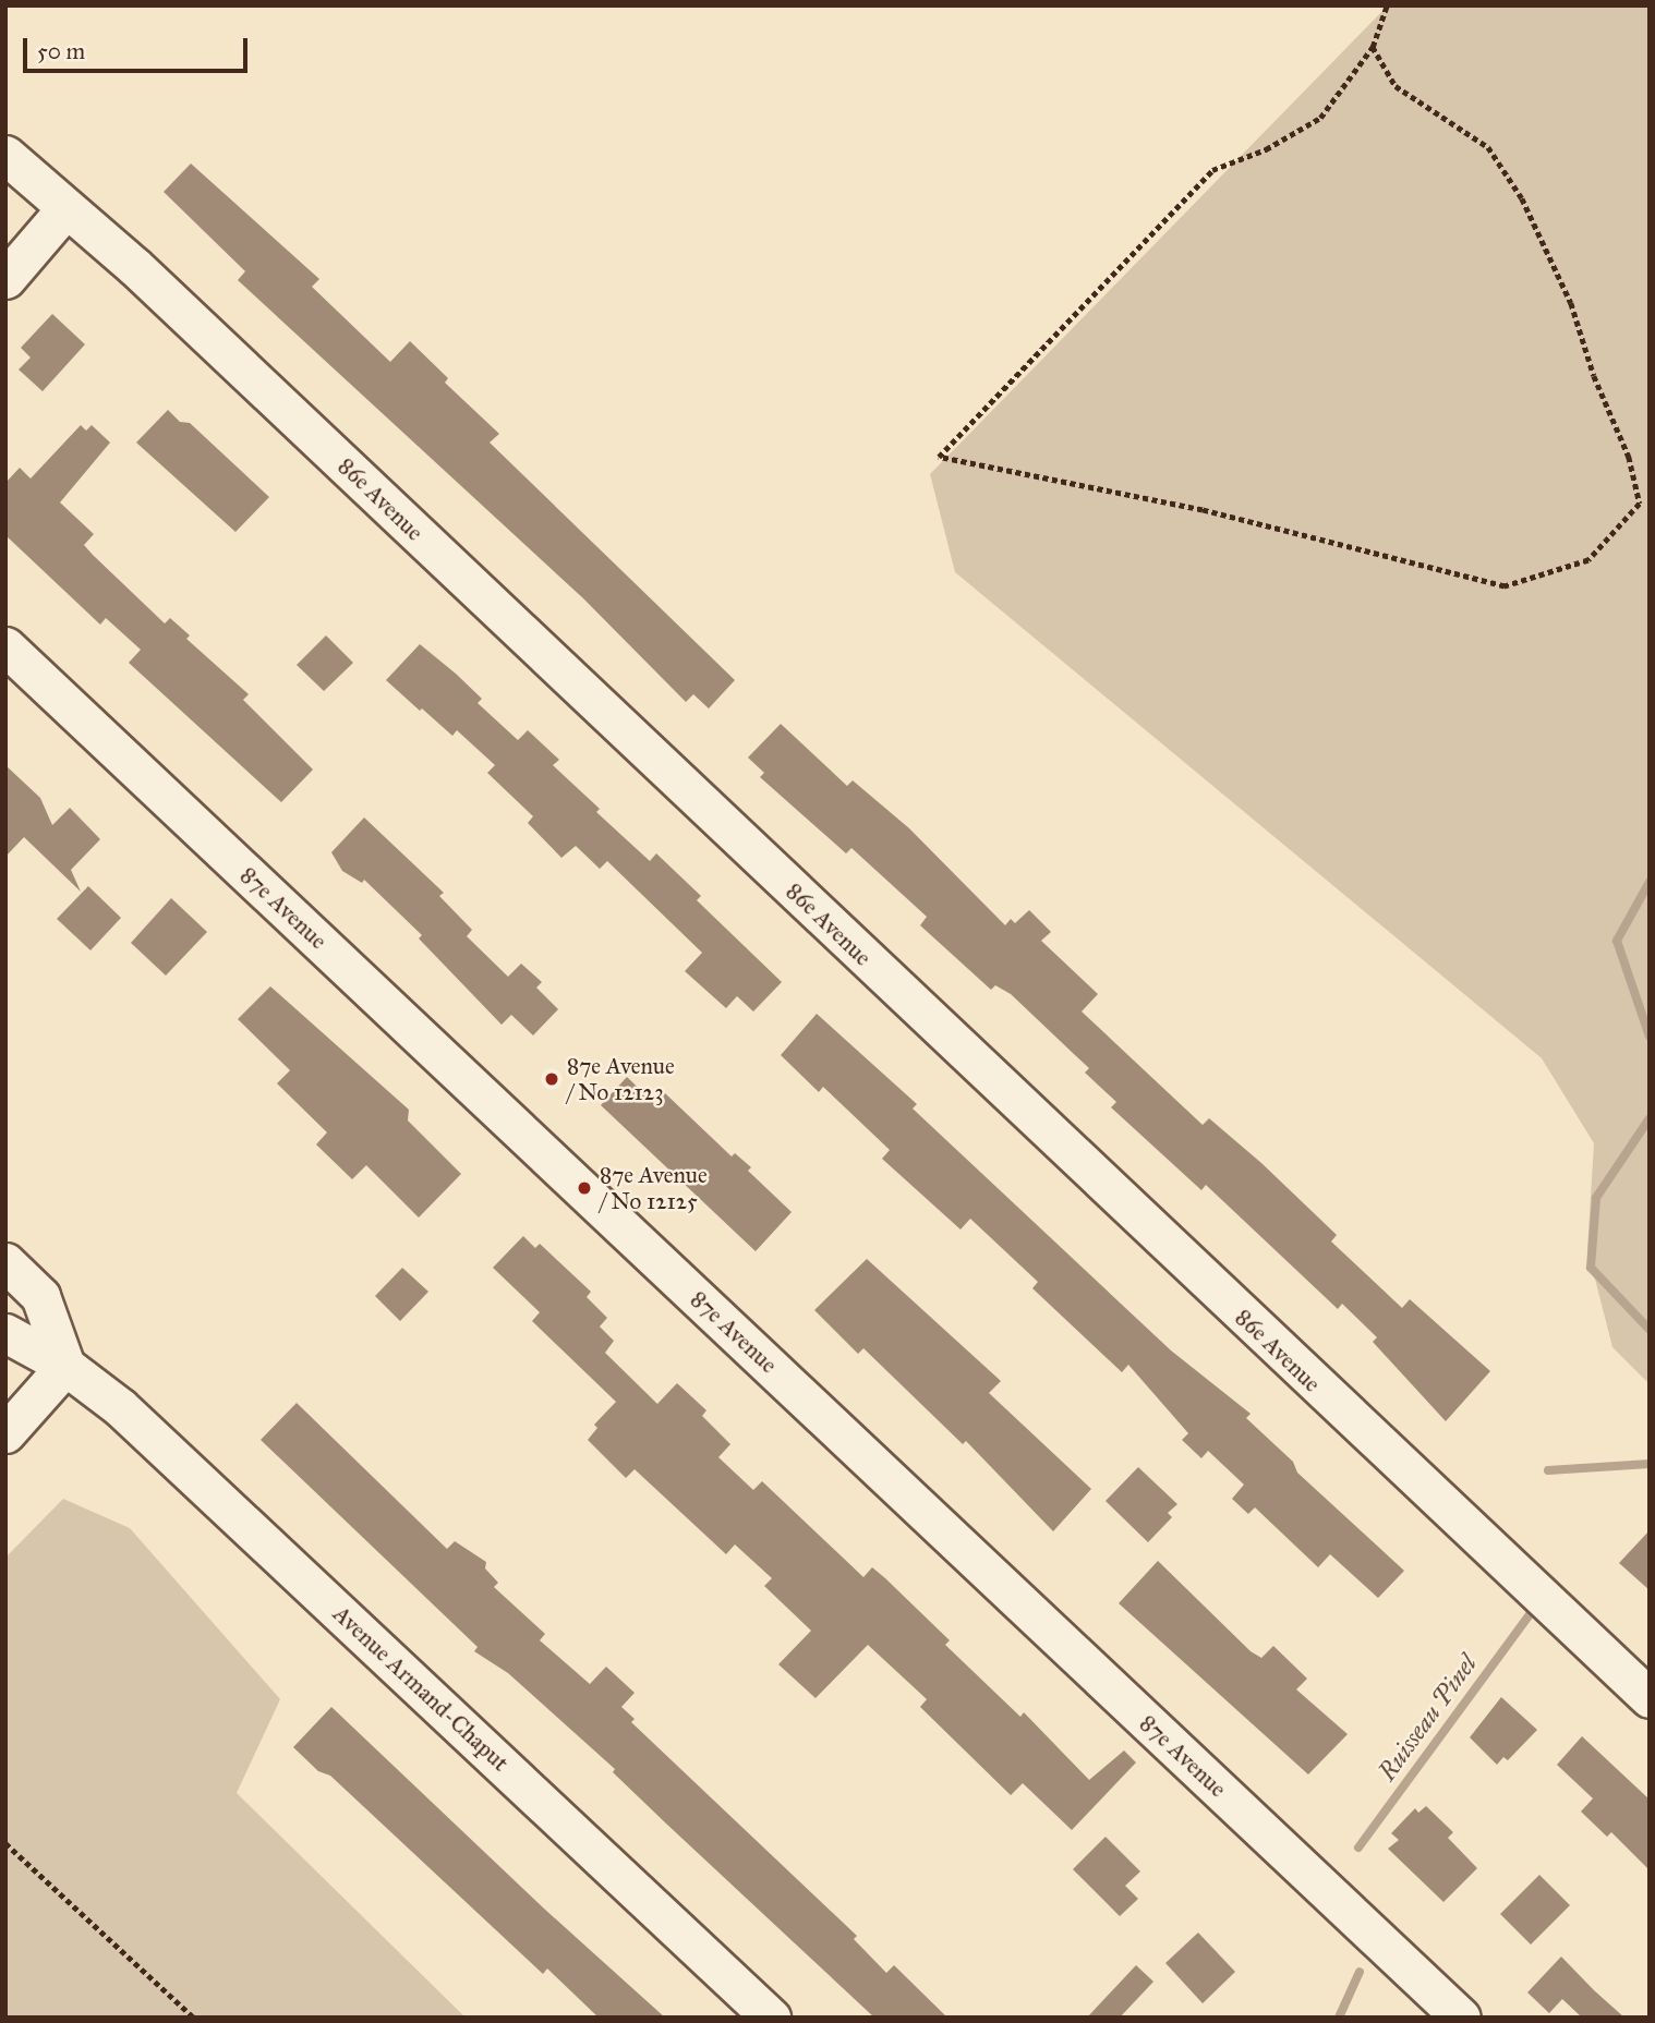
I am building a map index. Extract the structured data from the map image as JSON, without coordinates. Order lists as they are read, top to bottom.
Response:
{
  "streets": {
    "street": ["86e Avenue", "87e Avenue", "Avenue Armand-Chaput"]
  },
  "water": ["Ruisseau Pinel"],
  "places": ["87e Avenue / No 12123", "87e Avenue / No 12125"],
  "scale_bar": "50 m"
}
